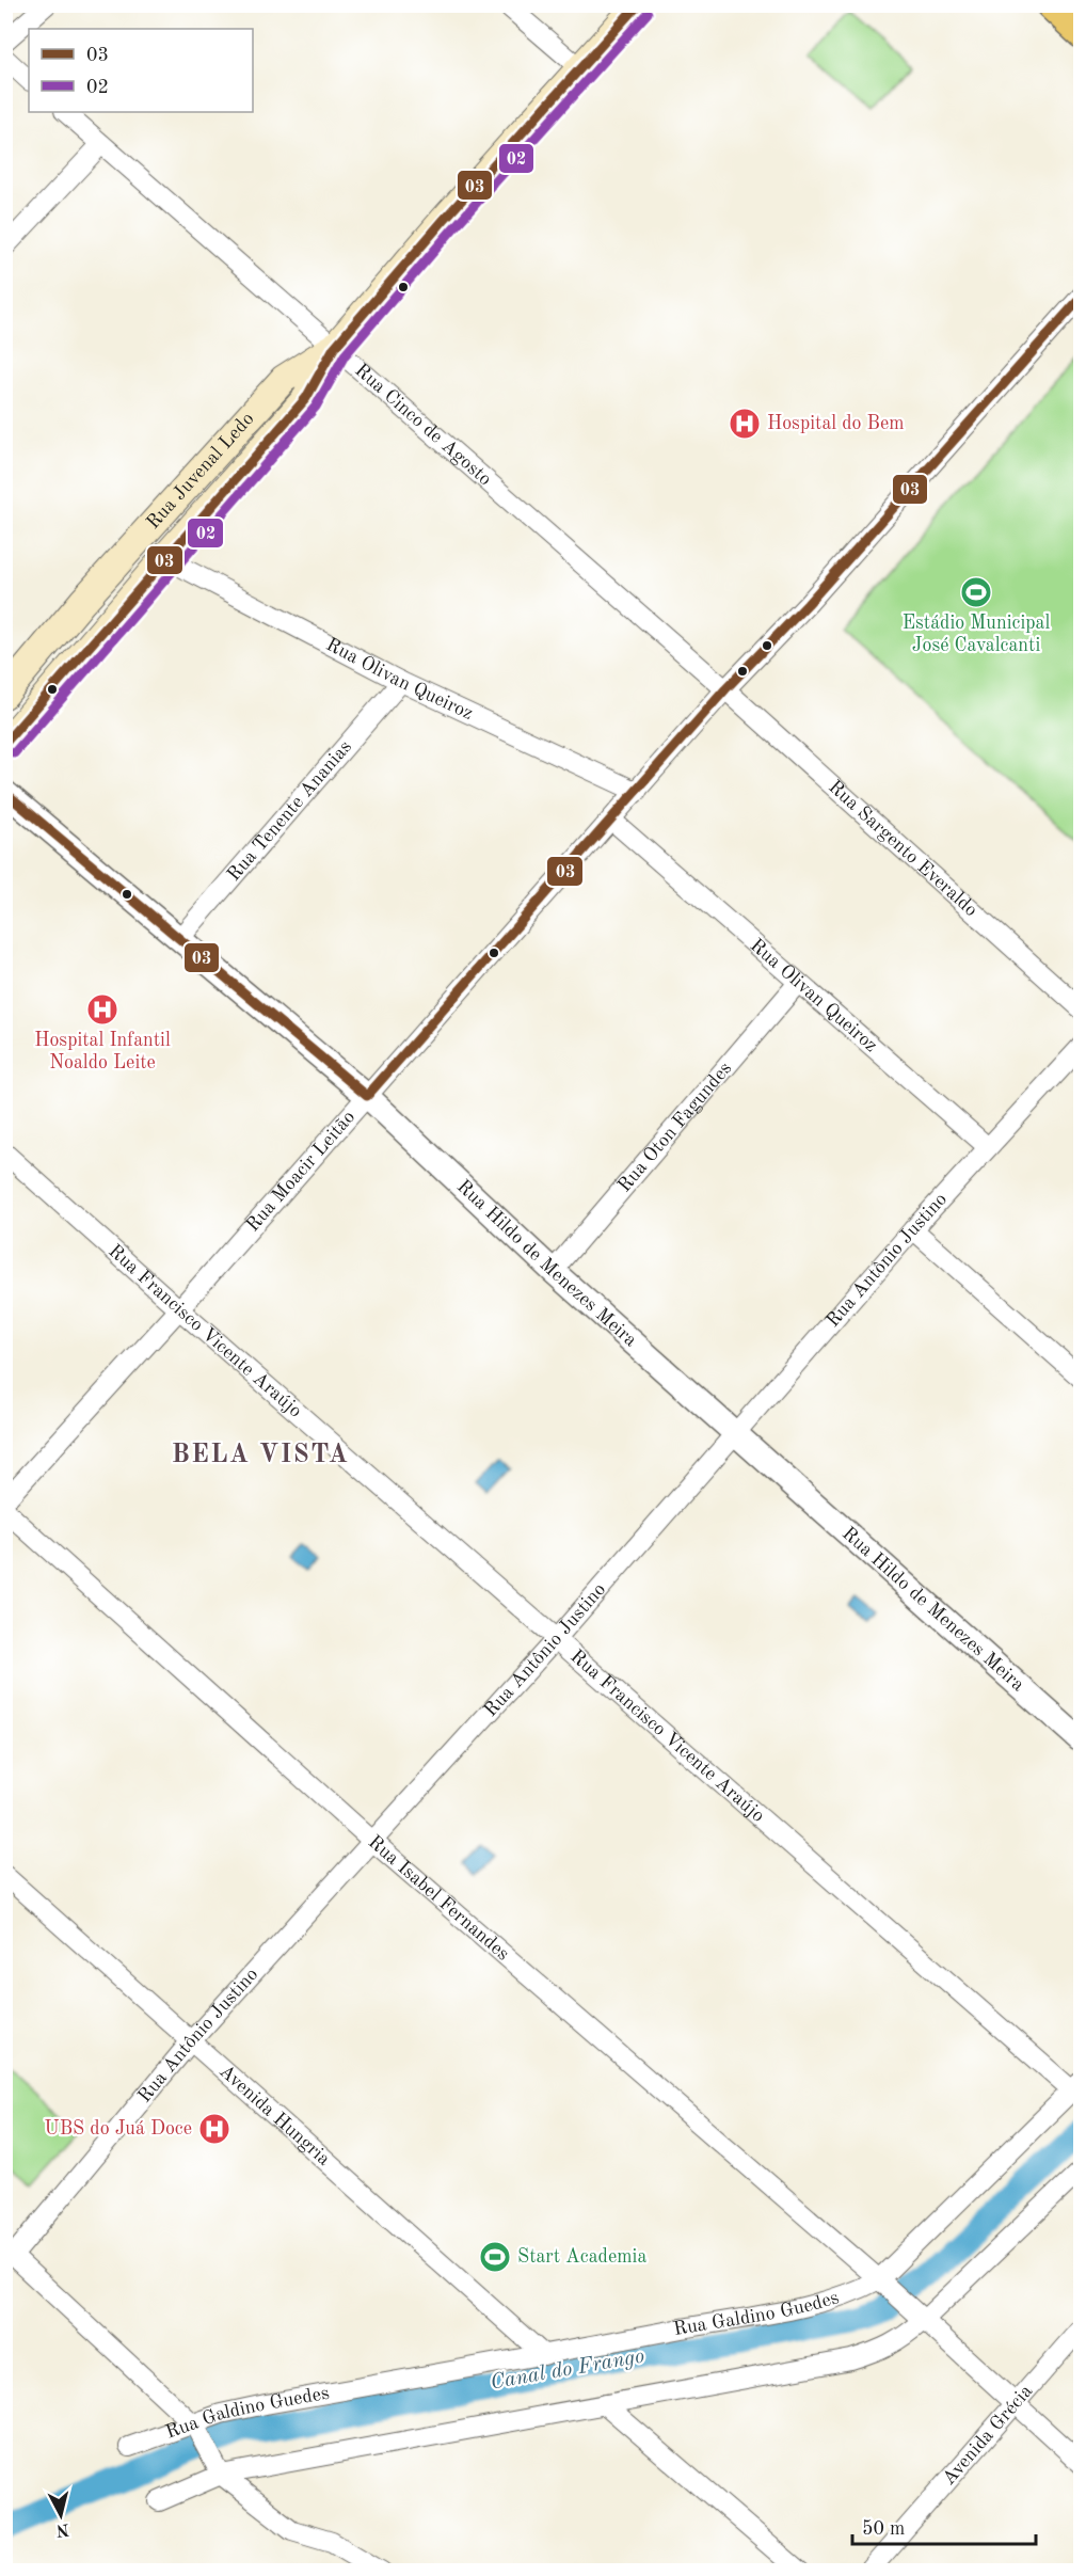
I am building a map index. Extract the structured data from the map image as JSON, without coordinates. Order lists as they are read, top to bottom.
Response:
{
  "streets": {
    "main road": ["Rua Juvenal Ledo"],
    "street": [
      "Rua Cinco de Agosto",
      "Rua Olivan Queiroz",
      "Rua Tenente Ananias",
      "Rua Sargento Everaldo",
      "Rua Oton Fagundes",
      "Rua Moacir Leitão",
      "Rua Antônio Justino",
      "Rua Hildo de Menezes Meira",
      "Rua Francisco Vicente Araújo",
      "Rua Isabel Fernandes",
      "Avenida Hungria",
      "Rua Galdino Guedes",
      "Avenida Grécia"
    ]
  },
  "crossings": [
    ["Rua Cinco de Agosto", "Rua Juvenal Ledo"],
    ["Rua Cinco de Agosto", "Rua Sargento Everaldo"],
    ["Rua Cinco de Agosto", "Rua Moacir Leitão"],
    ["Rua Juvenal Ledo", "Rua Olivan Queiroz"],
    ["Rua Olivan Queiroz", "Rua Tenente Ananias"],
    ["Rua Olivan Queiroz", "Rua Oton Fagundes"],
    ["Rua Olivan Queiroz", "Rua Moacir Leitão"],
    ["Rua Olivan Queiroz", "Rua Antônio Justino"],
    ["Rua Tenente Ananias", "Rua Hildo de Menezes Meira"],
    ["Rua Sargento Everaldo", "Rua Moacir Leitão"],
    ["Rua Oton Fagundes", "Rua Hildo de Menezes Meira"],
    ["Rua Moacir Leitão", "Rua Hildo de Menezes Meira"],
    ["Rua Moacir Leitão", "Rua Francisco Vicente Araújo"],
    ["Rua Antônio Justino", "Rua Hildo de Menezes Meira"],
    ["Rua Antônio Justino", "Rua Francisco Vicente Araújo"],
    ["Rua Antônio Justino", "Rua Isabel Fernandes"],
    ["Rua Antônio Justino", "Avenida Hungria"],
    ["Rua Francisco Vicente Araújo", "Rua Galdino Guedes"],
    ["Rua Isabel Fernandes", "Rua Galdino Guedes"],
    ["Rua Isabel Fernandes", "Avenida Grécia"],
    ["Avenida Hungria", "Rua Galdino Guedes"]
  ],
  "districts": ["BELA VISTA"],
  "water": ["Canal do Frango"],
  "places": {
    "hospital": ["Hospital do Bem", "Hospital Infantil Noaldo Leite", "UBS do Juá Doce"],
    "sports": ["Estádio Municipal José Cavalcanti", "Start Academia"]
  },
  "lines": ["transit line 03", "transit line 02"],
  "legend": ["03", "02"],
  "scale_bar": "50 m",
  "north": "bottom"
}
